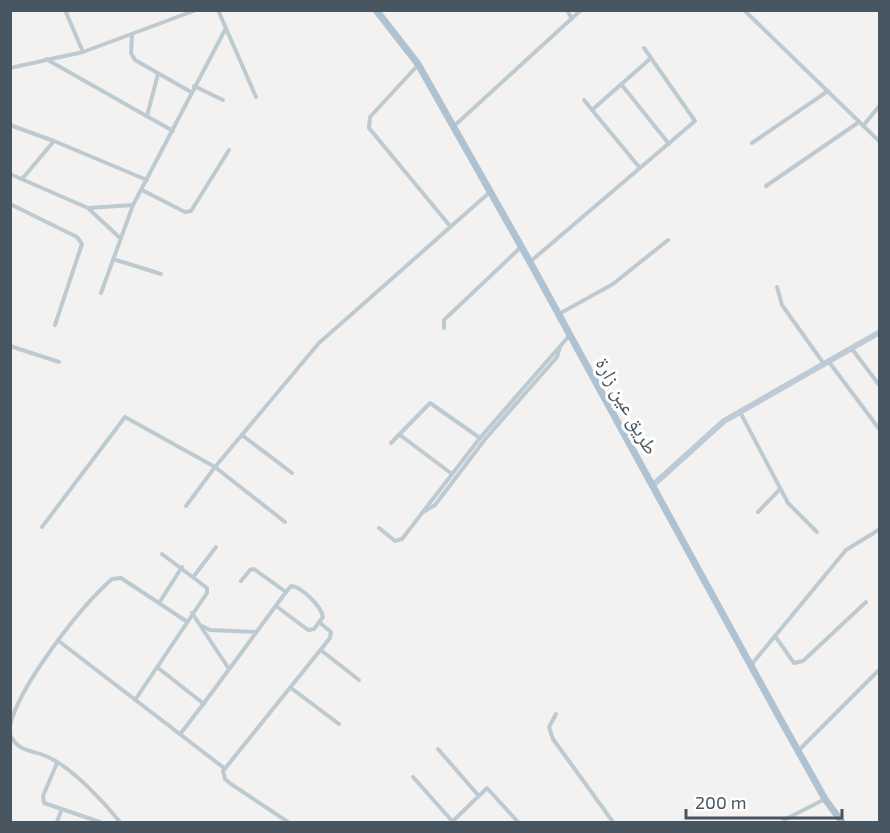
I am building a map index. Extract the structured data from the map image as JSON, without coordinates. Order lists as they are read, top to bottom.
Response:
{
  "streets": {
    "main road": ["طريق عين زارة"]
  },
  "scale_bar": "200 m"
}
